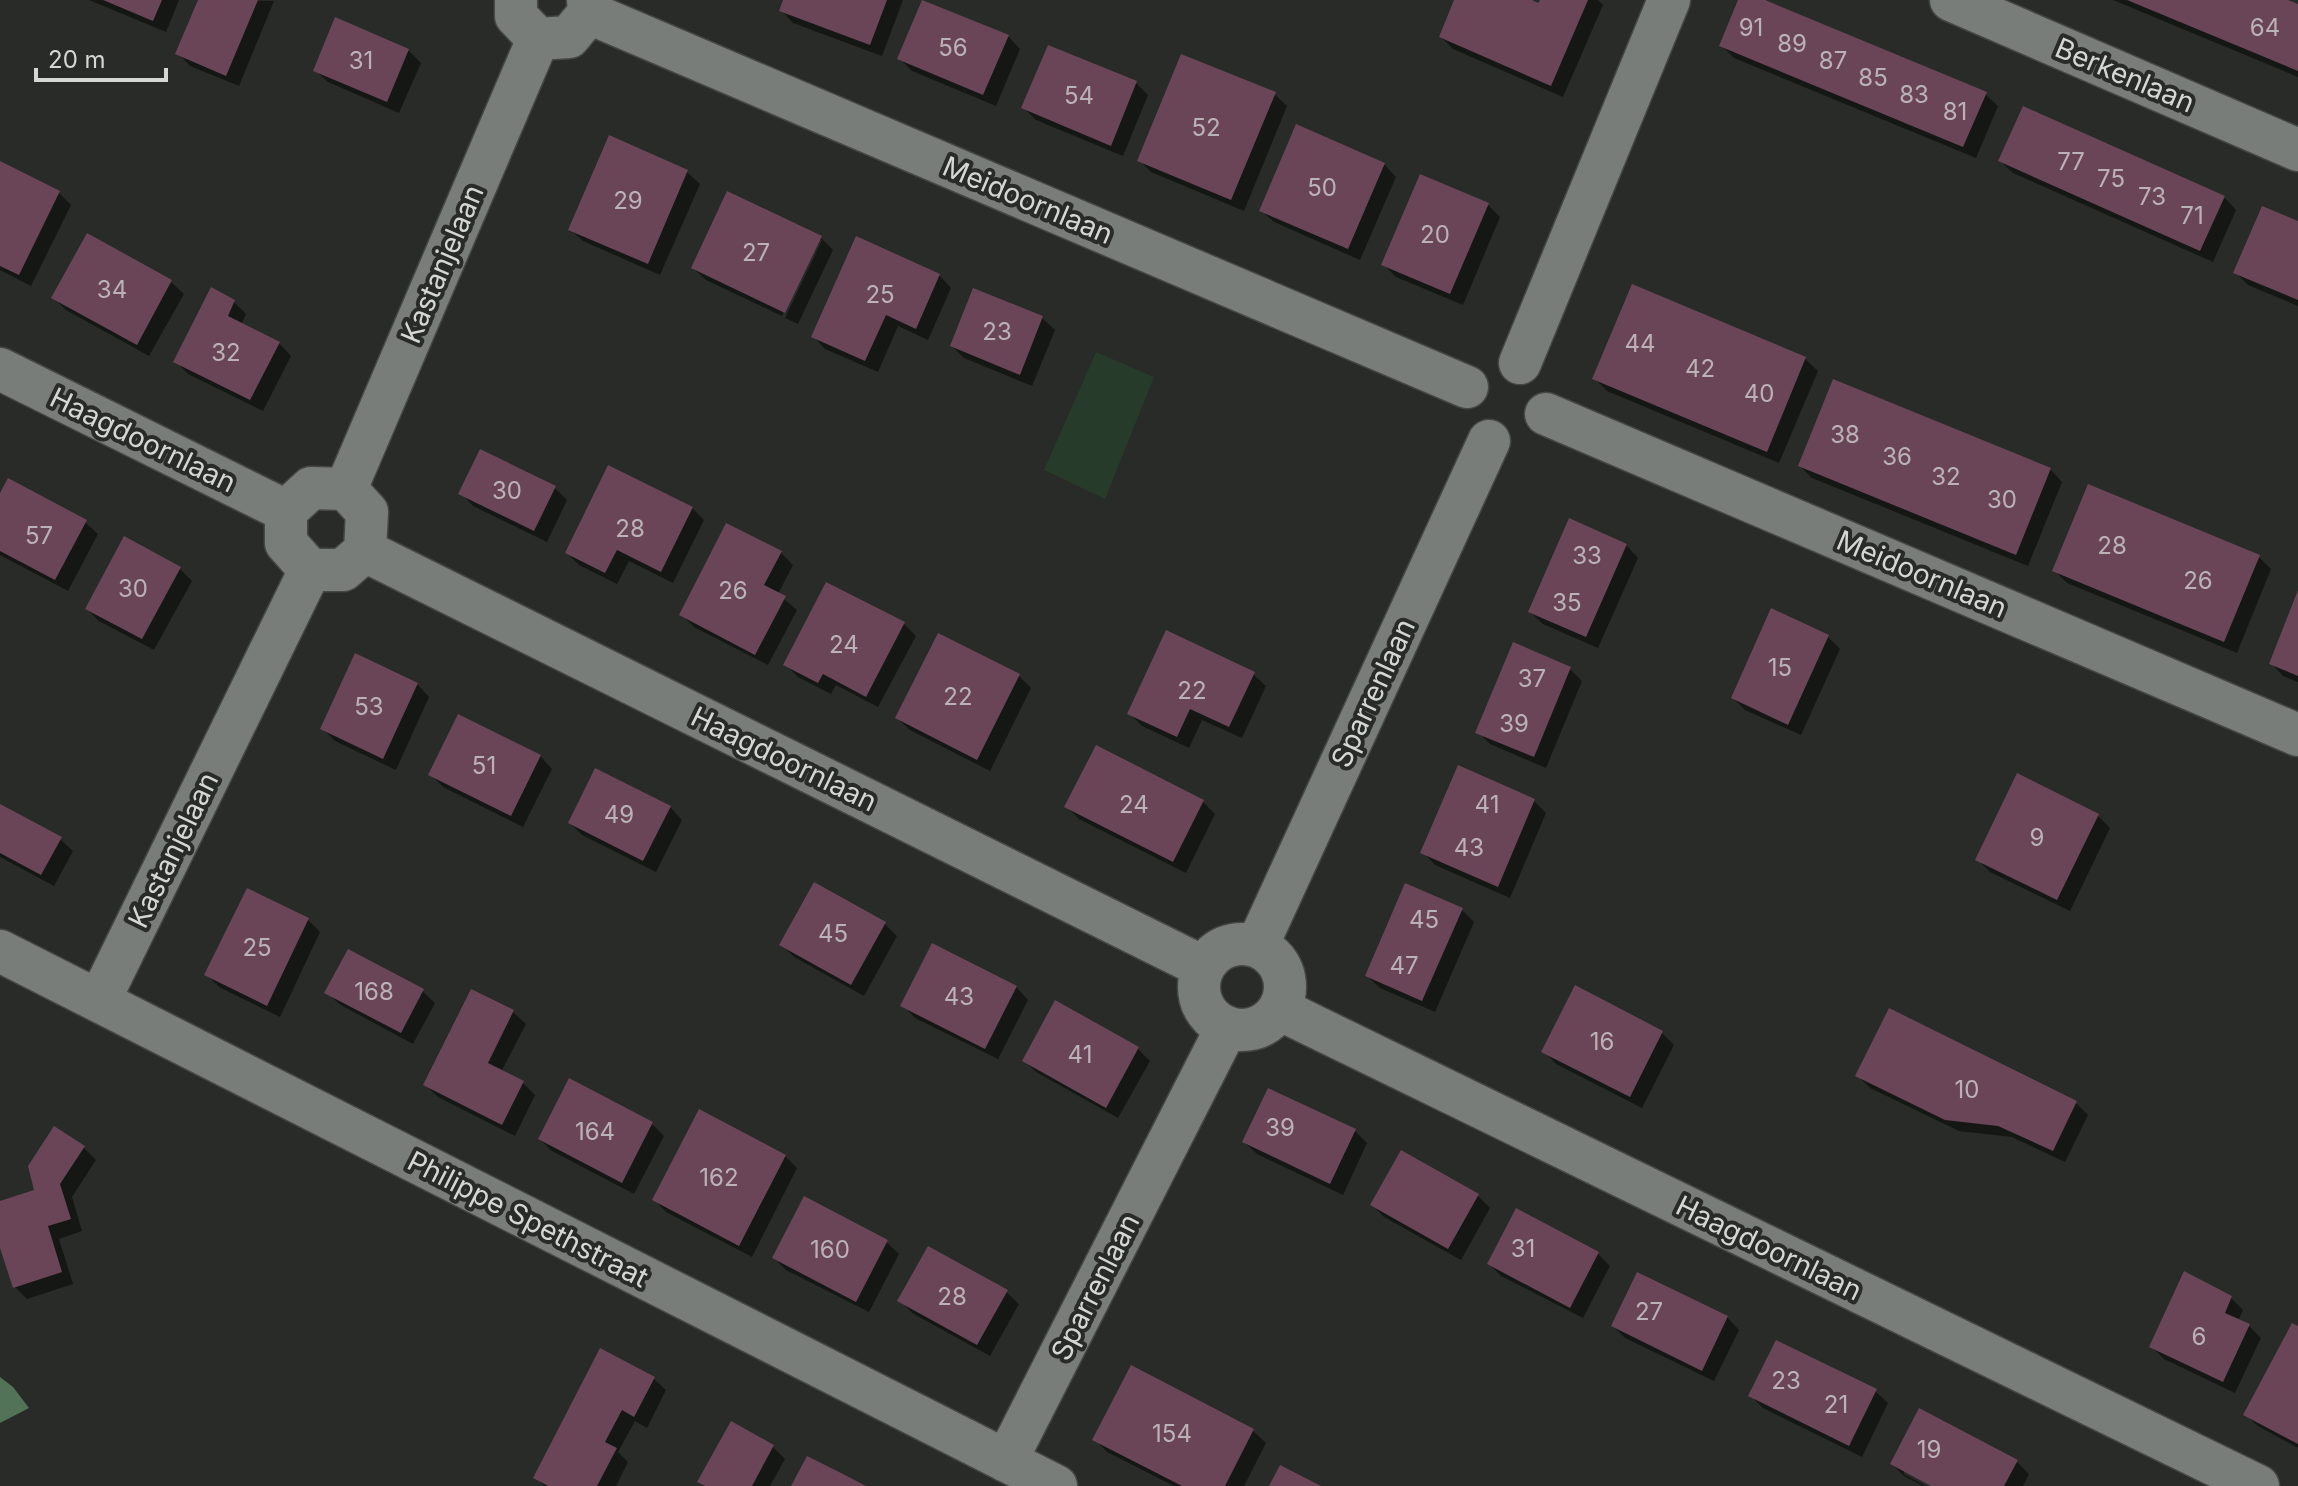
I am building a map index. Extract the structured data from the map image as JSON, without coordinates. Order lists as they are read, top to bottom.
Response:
{
  "streets": {
    "street": [
      "Berkenlaan",
      "Meidoornlaan",
      "Kastanjelaan",
      "Haagdoornlaan",
      "Sparrenlaan",
      "Philippe Spethstraat"
    ]
  },
  "crossings": [
    ["Meidoornlaan", "Sparrenlaan"],
    ["Kastanjelaan", "Haagdoornlaan"],
    ["Kastanjelaan", "Philippe Spethstraat"],
    ["Haagdoornlaan", "Sparrenlaan"],
    ["Sparrenlaan", "Philippe Spethstraat"]
  ],
  "house_numbers": [
    "91",
    "64",
    "89",
    "56",
    "31",
    "87",
    "85",
    "83",
    "54",
    "81",
    "52",
    "77",
    "75",
    "50",
    "73",
    "29",
    "71",
    "20",
    "27",
    "34",
    "25",
    "23",
    "44",
    "32",
    "42",
    "40",
    "38",
    "36",
    "32",
    "30",
    "30",
    "28",
    "57",
    "28",
    "33",
    "26",
    "30",
    "26",
    "35",
    "24",
    "15",
    "37",
    "22",
    "22",
    "53",
    "39",
    "51",
    "24",
    "41",
    "49",
    "9",
    "43",
    "45",
    "45",
    "25",
    "47",
    "168",
    "43",
    "16",
    "41",
    "10",
    "39",
    "164",
    "162",
    "31",
    "160",
    "28",
    "27",
    "6",
    "23",
    "21",
    "154",
    "19"
  ],
  "scale_bar": "20 m"
}
